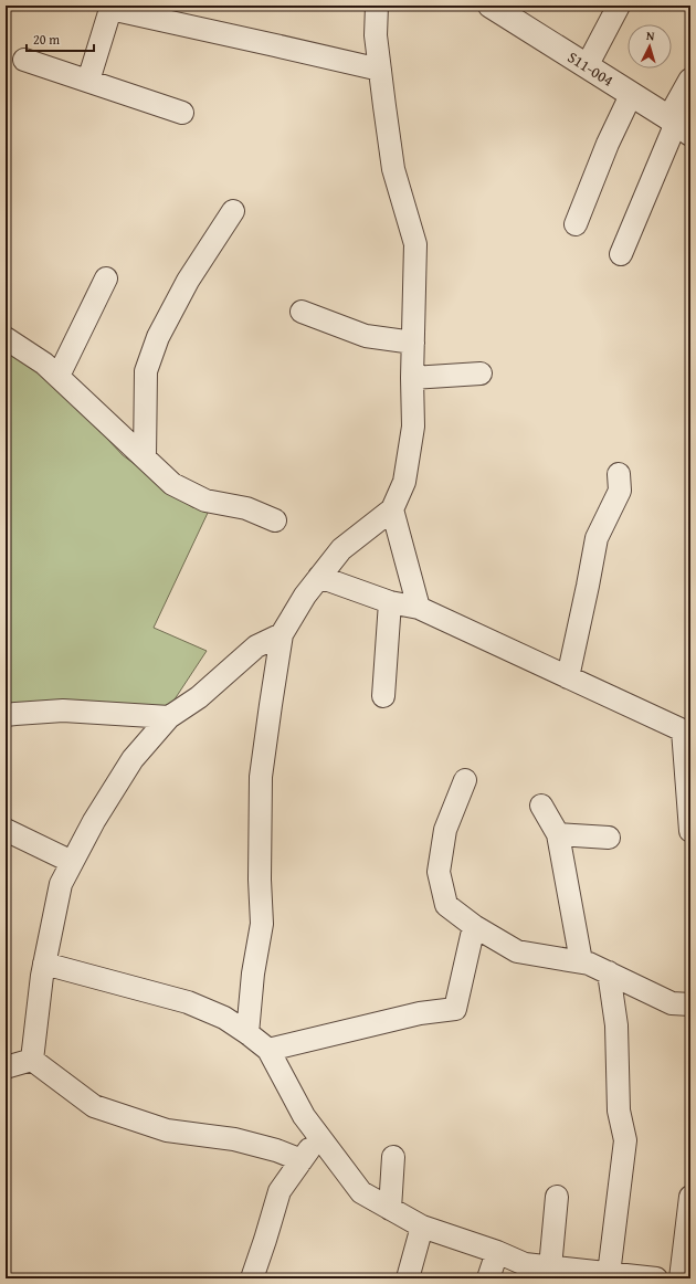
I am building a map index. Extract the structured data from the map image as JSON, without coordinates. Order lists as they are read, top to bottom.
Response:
{
  "streets": {
    "street": ["S11-004"]
  },
  "scale_bar": "20 m",
  "north": "top"
}
